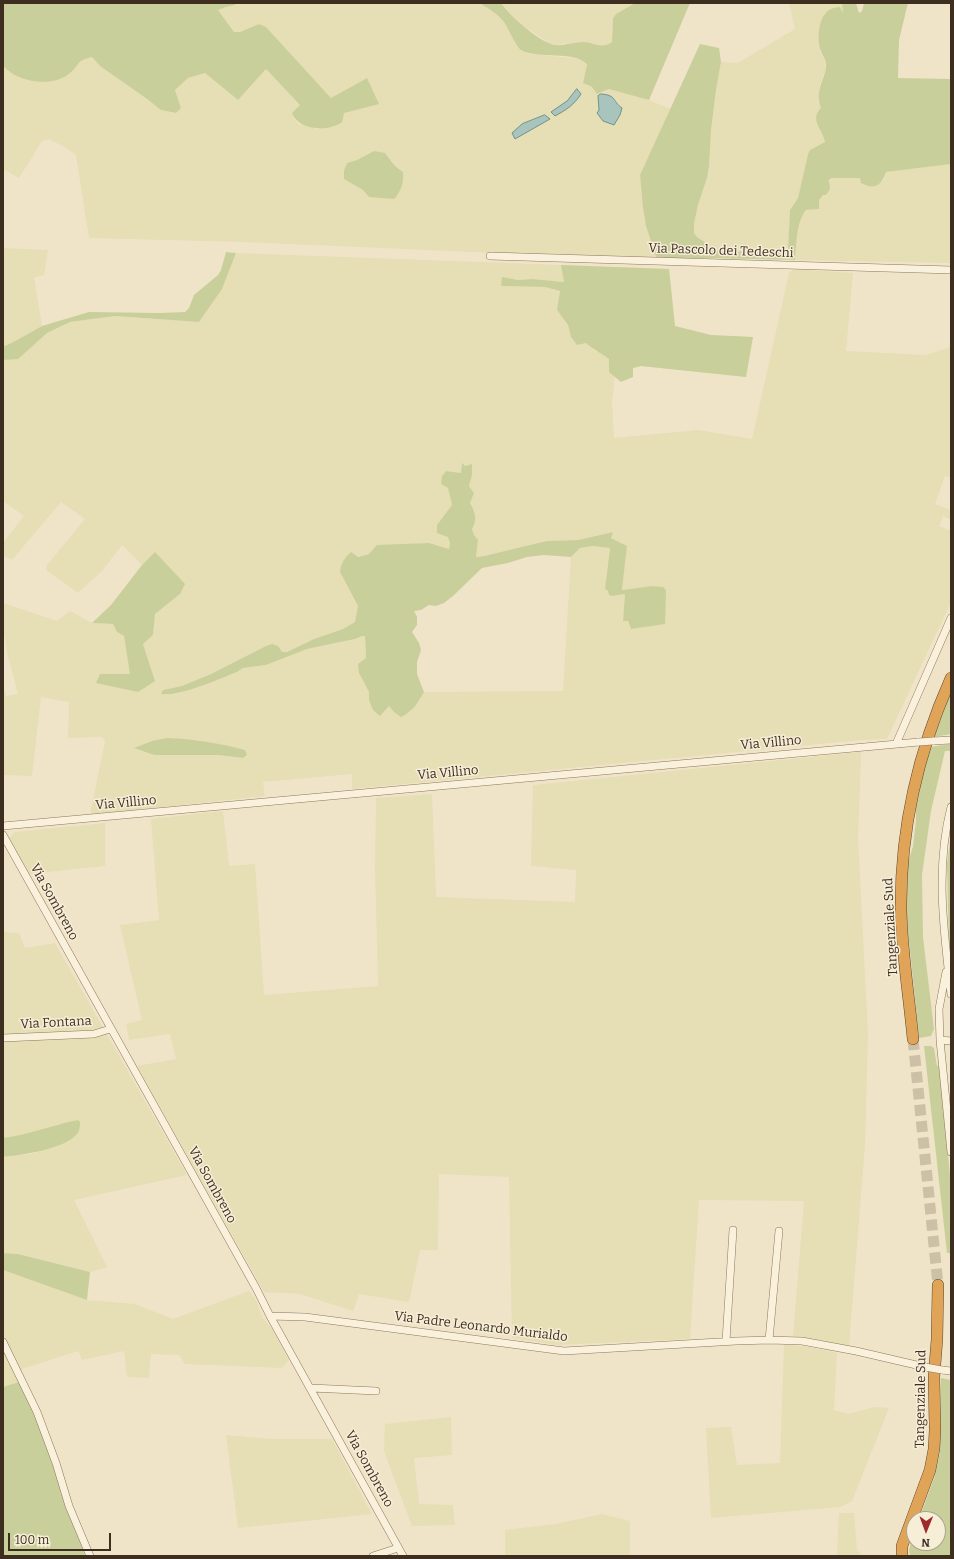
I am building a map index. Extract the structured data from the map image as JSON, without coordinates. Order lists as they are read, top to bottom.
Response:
{
  "streets": {
    "highway": ["Tangenziale Sud"],
    "street": [
      "Via Pascolo dei Tedeschi",
      "Via Villino",
      "Via Sombreno",
      "Via Fontana",
      "Via Padre Leonardo Murialdo"
    ]
  },
  "crossings": [
    ["Via Sombreno", "Via Fontana"],
    ["Via Sombreno", "Via Padre Leonardo Murialdo"]
  ],
  "scale_bar": "100 m",
  "north": "bottom"
}
